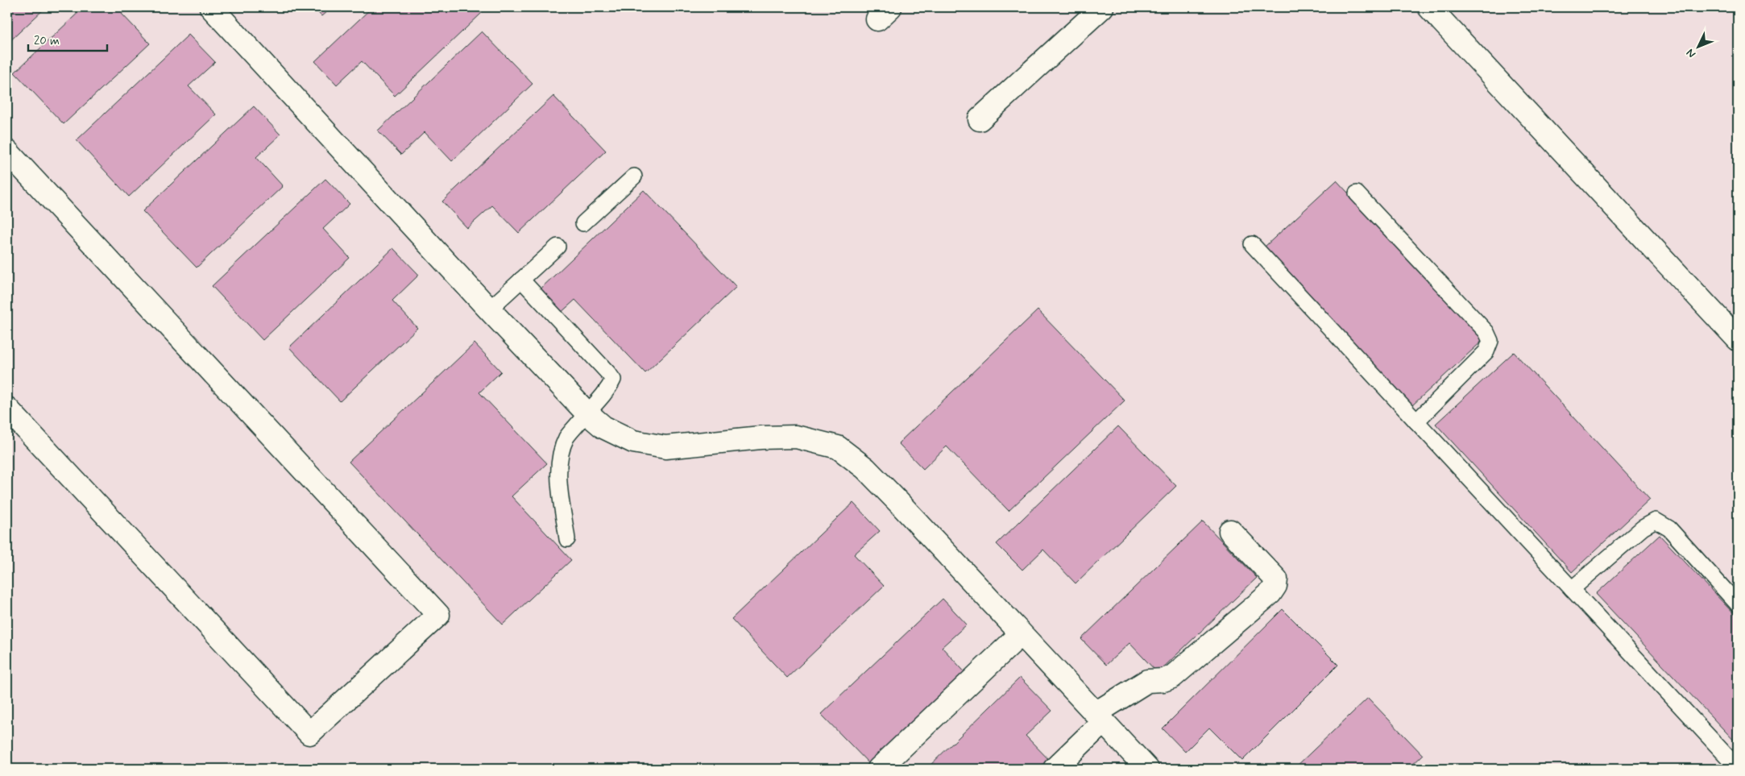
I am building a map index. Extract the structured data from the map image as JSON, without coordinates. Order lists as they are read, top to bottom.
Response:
{
  "scale_bar": "20 m",
  "north": "bottom left"
}
